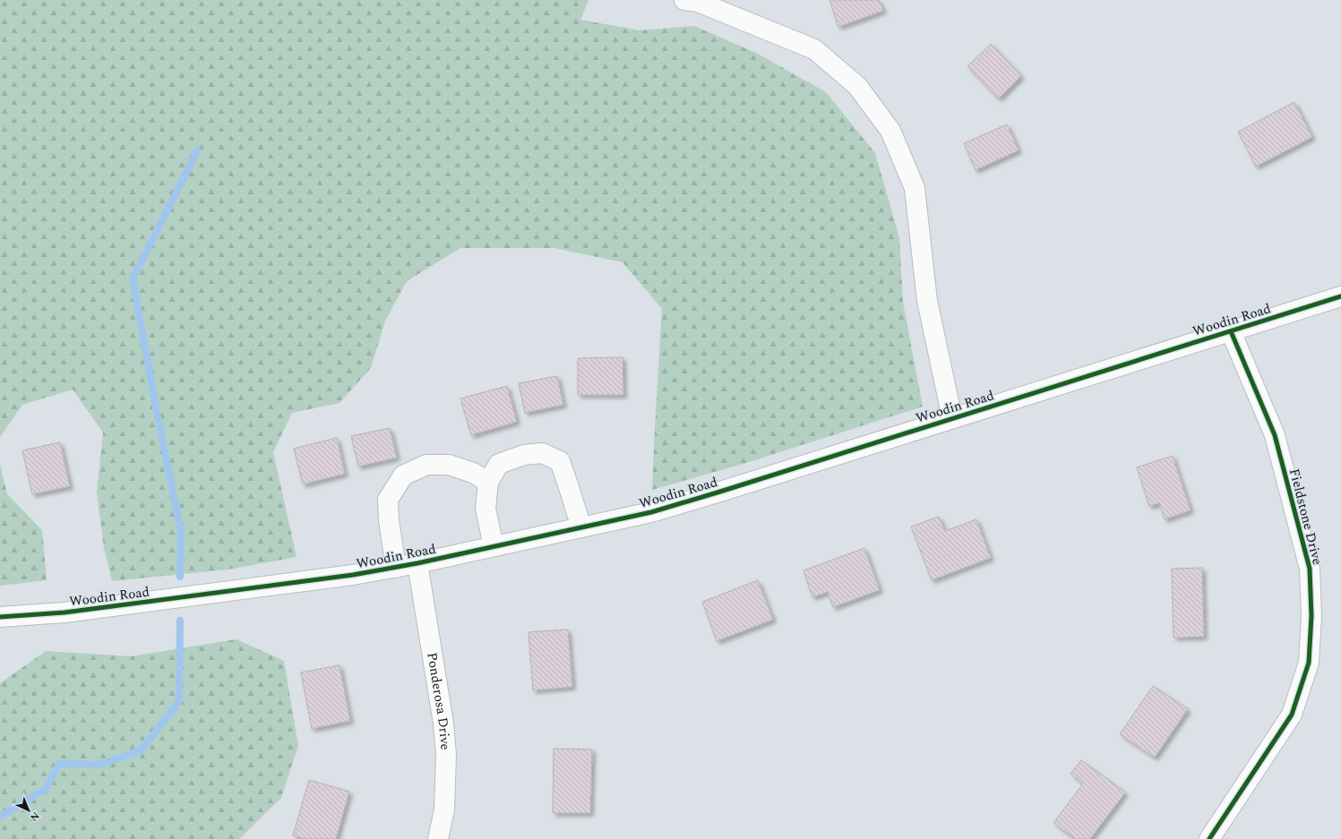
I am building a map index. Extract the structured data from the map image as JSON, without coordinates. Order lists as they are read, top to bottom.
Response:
{
  "streets": {
    "street": ["Woodin Road", "Fieldstone Drive", "Ponderosa Drive"]
  },
  "crossings": [
    ["Woodin Road", "Fieldstone Drive"],
    ["Woodin Road", "Ponderosa Drive"]
  ],
  "north": "bottom right"
}
